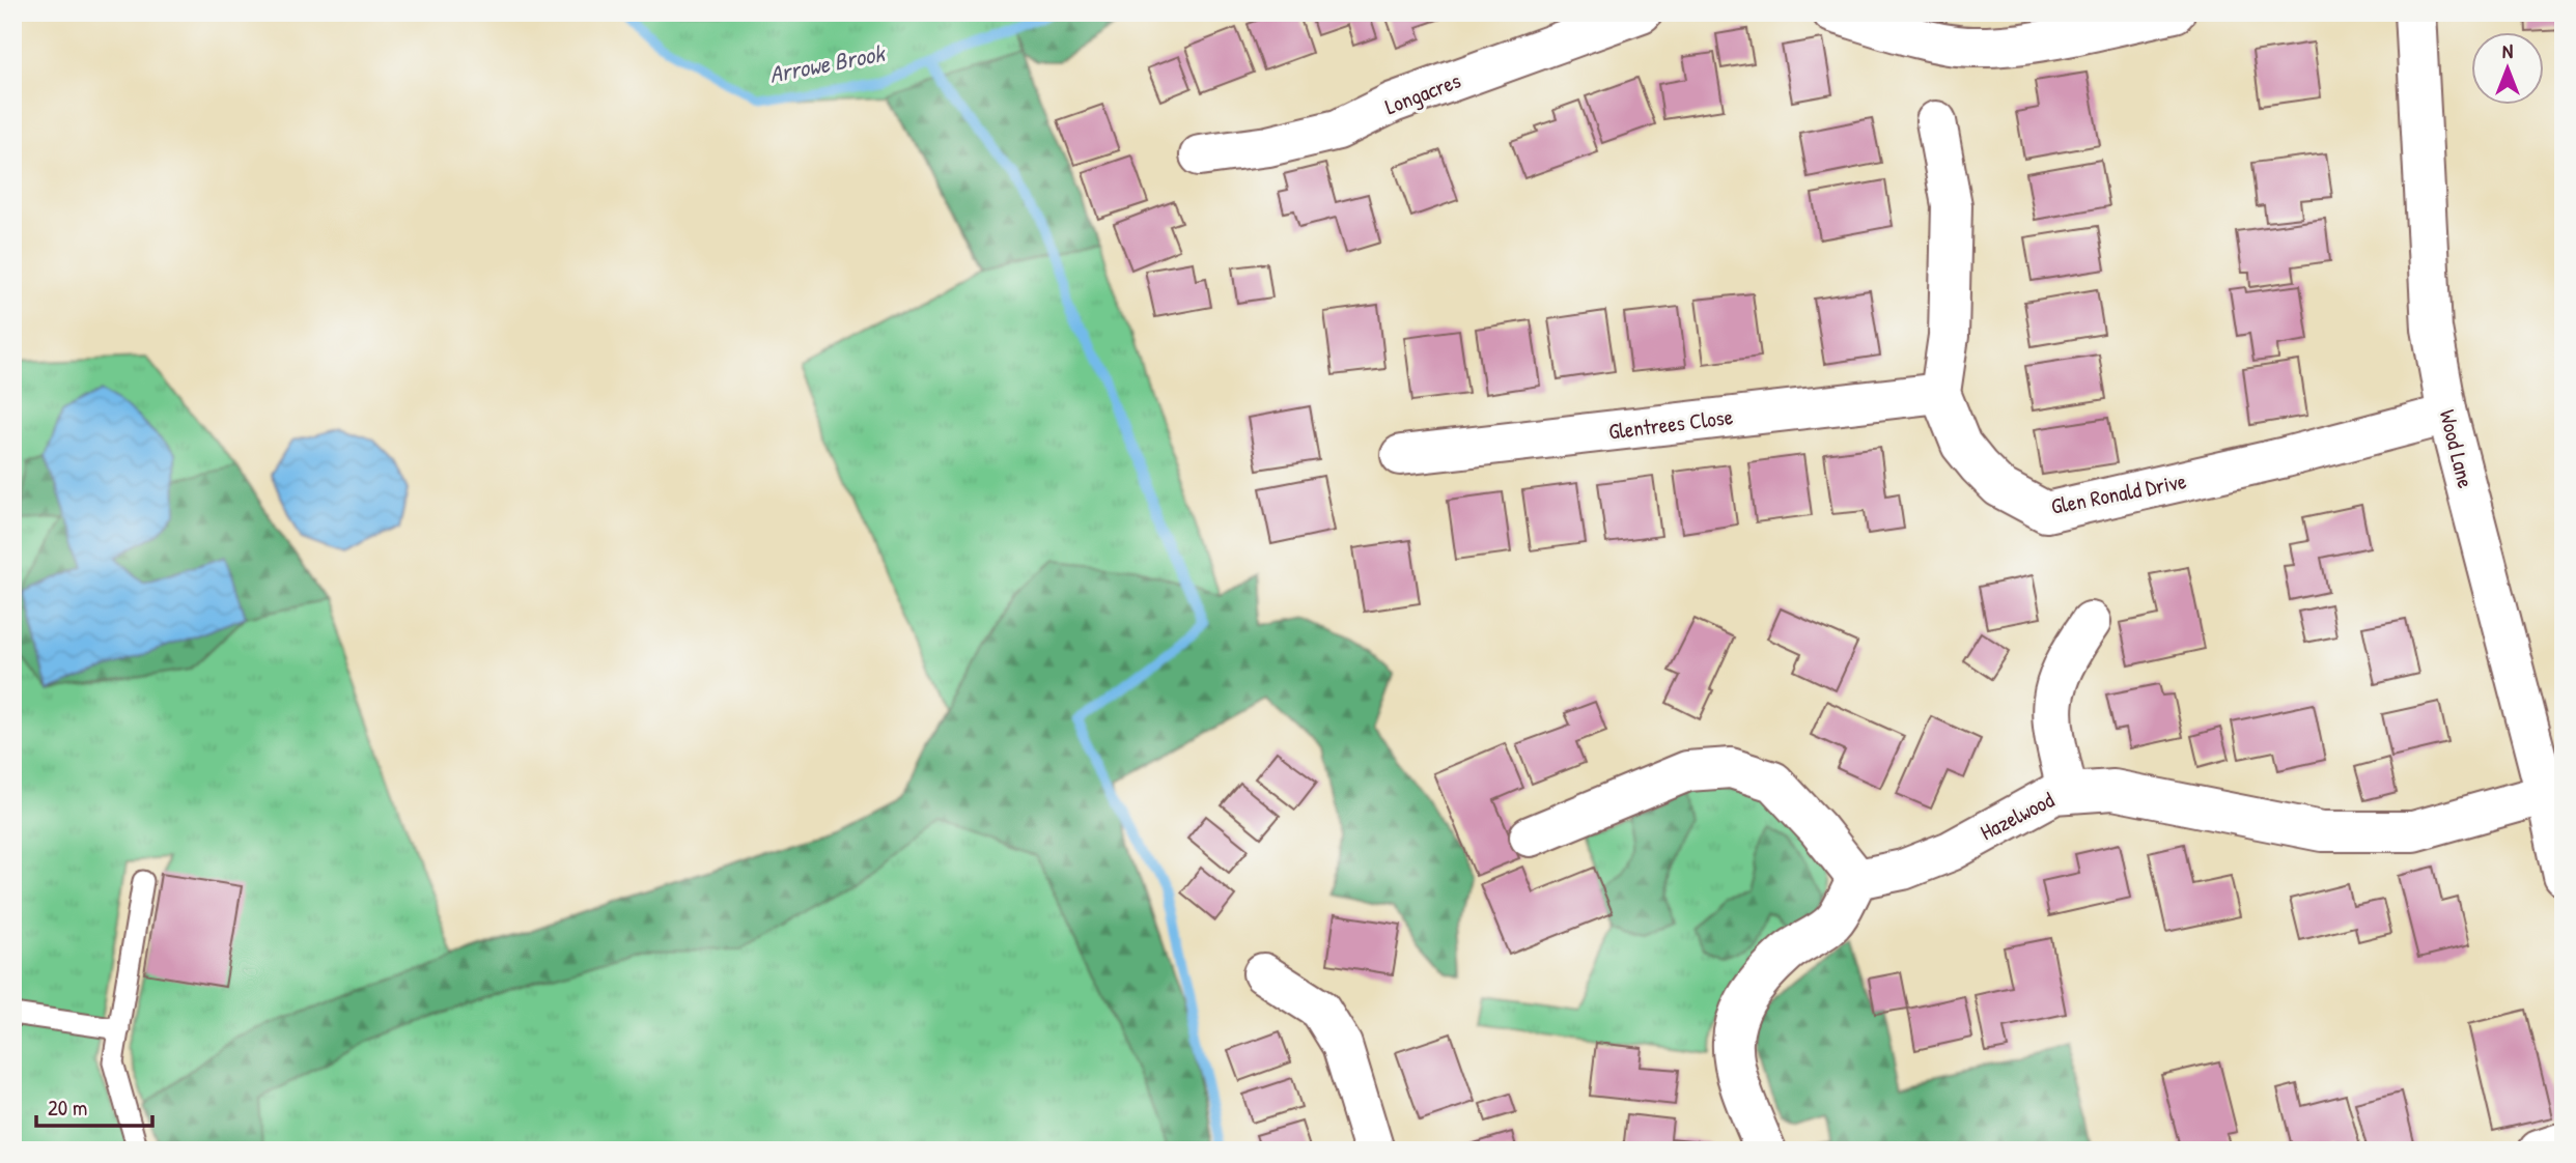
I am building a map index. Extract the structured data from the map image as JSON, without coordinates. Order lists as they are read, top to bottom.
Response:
{
  "streets": {
    "street": [
      "Longacres",
      "Glentrees Close",
      "Wood Lane",
      "Glen Ronald Drive",
      "Hazelwood"
    ]
  },
  "crossings": [
    ["Glentrees Close", "Glen Ronald Drive"],
    ["Wood Lane", "Glen Ronald Drive"],
    ["Wood Lane", "Hazelwood"]
  ],
  "water": ["Arrowe Brook"],
  "scale_bar": "20 m",
  "north": "top"
}
